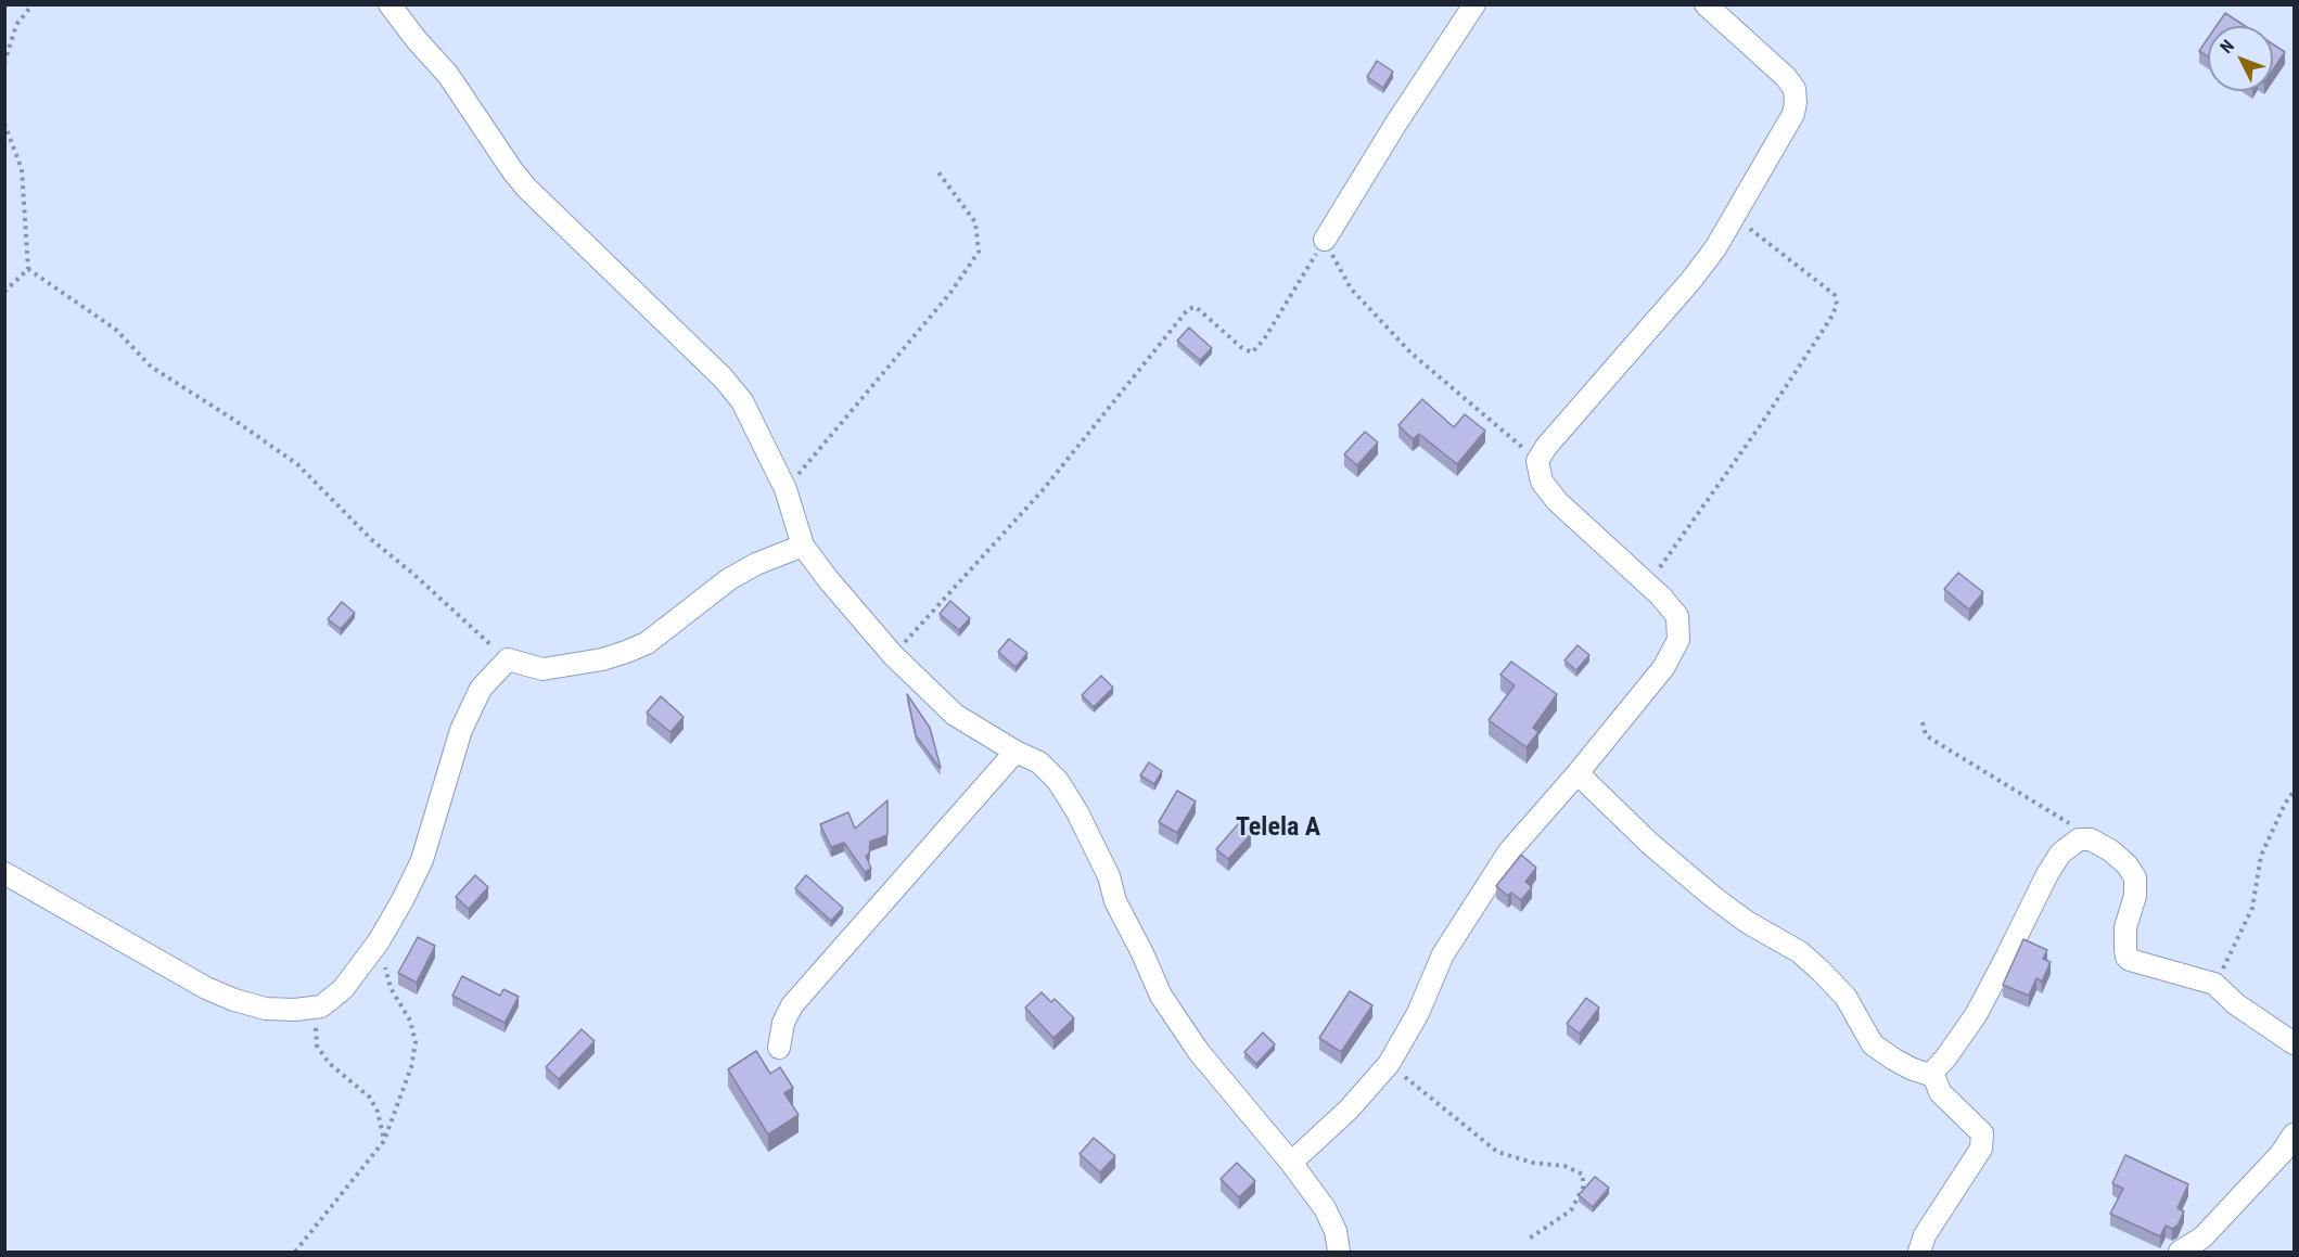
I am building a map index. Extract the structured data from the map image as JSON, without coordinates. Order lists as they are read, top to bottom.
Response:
{
  "districts": ["Telela A"],
  "north": "top left"
}
